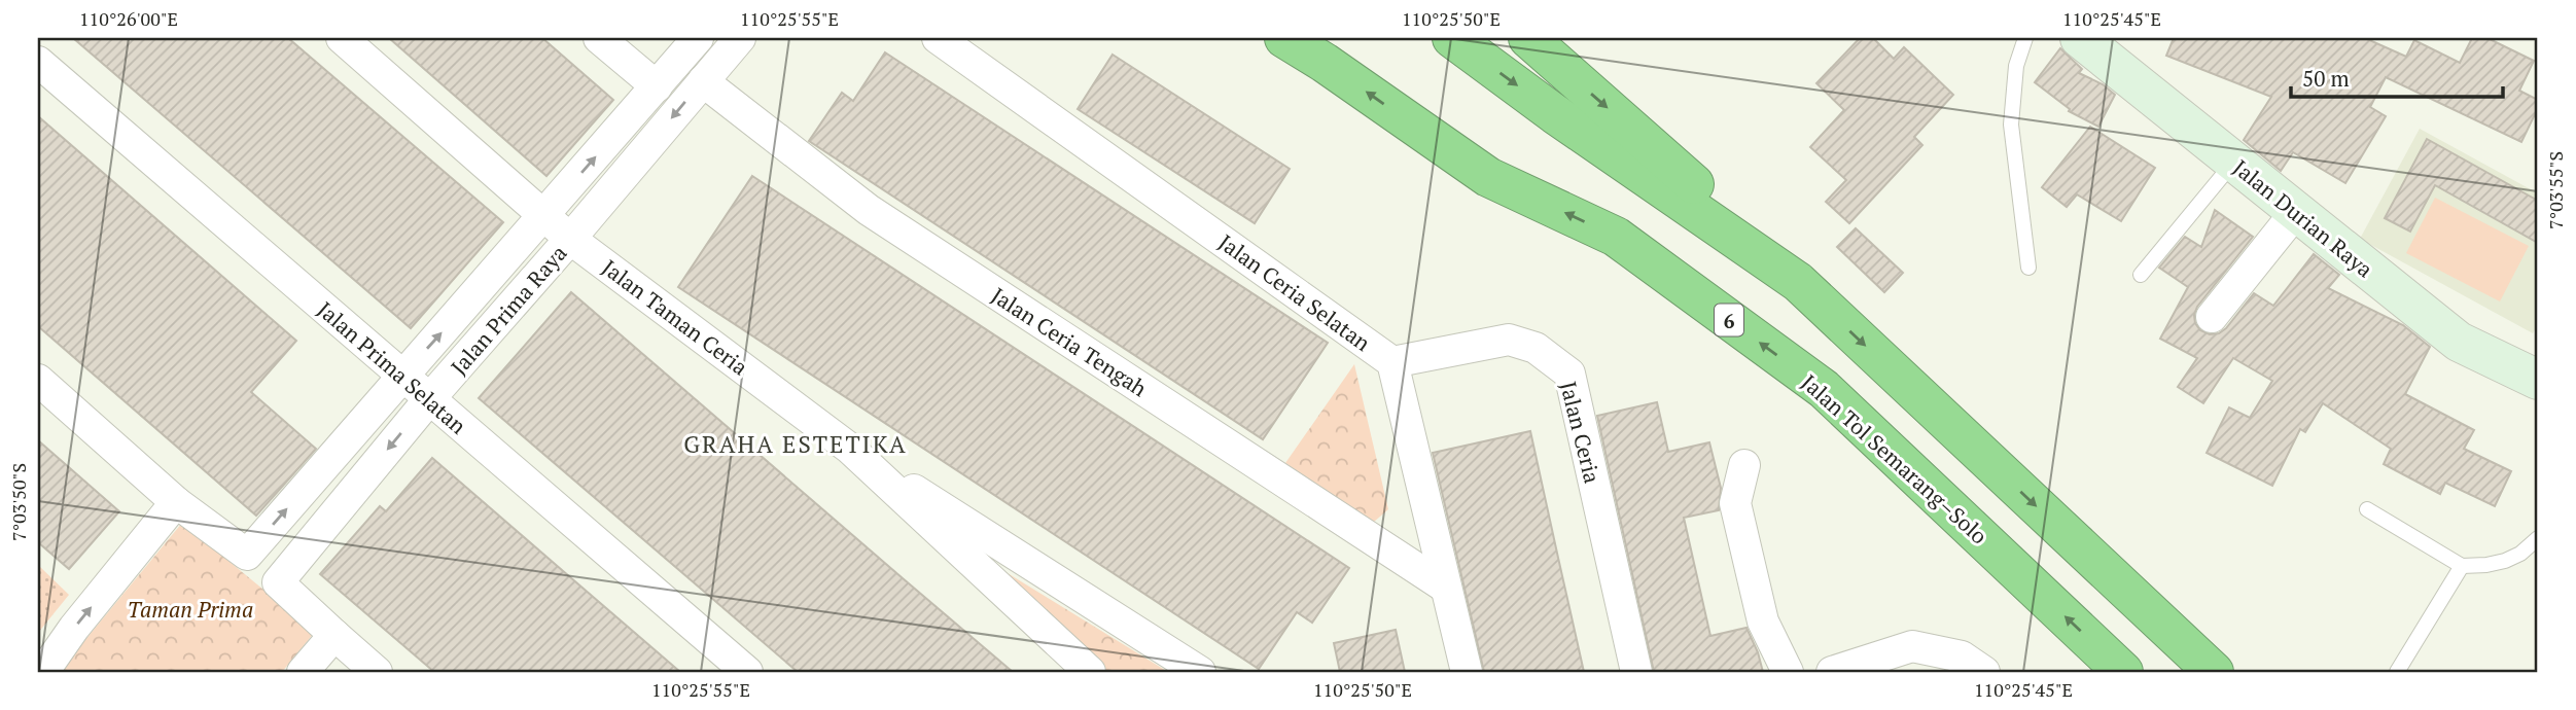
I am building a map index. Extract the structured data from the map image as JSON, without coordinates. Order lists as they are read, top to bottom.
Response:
{
  "streets": {
    "highway": ["6", "Jalan Tol Semarang–Solo"],
    "main road": ["Jalan Durian Raya"],
    "street": [
      "Jalan Ceria Selatan",
      "Jalan Prima Raya",
      "Jalan Taman Ceria",
      "Jalan Ceria Tengah",
      "Jalan Prima Selatan",
      "Jalan Ceria"
    ]
  },
  "crossings": [
    ["Jalan Ceria Selatan", "Jalan Ceria Tengah"],
    ["Jalan Ceria Selatan", "Jalan Ceria"],
    ["Jalan Prima Raya", "Jalan Taman Ceria"],
    ["Jalan Prima Raya", "Jalan Ceria Tengah"],
    ["Jalan Prima Raya", "Jalan Prima Selatan"]
  ],
  "districts": ["GRAHA ESTETIKA"],
  "parks": ["Taman Prima"],
  "scale_bar": "50 m",
  "coordinates": [
    "110°26'00\"E",
    "110°25'55\"E",
    "110°25'50\"E",
    "110°25'45\"E",
    "7°03'55\"S",
    "7°03'50\"S"
  ]
}
